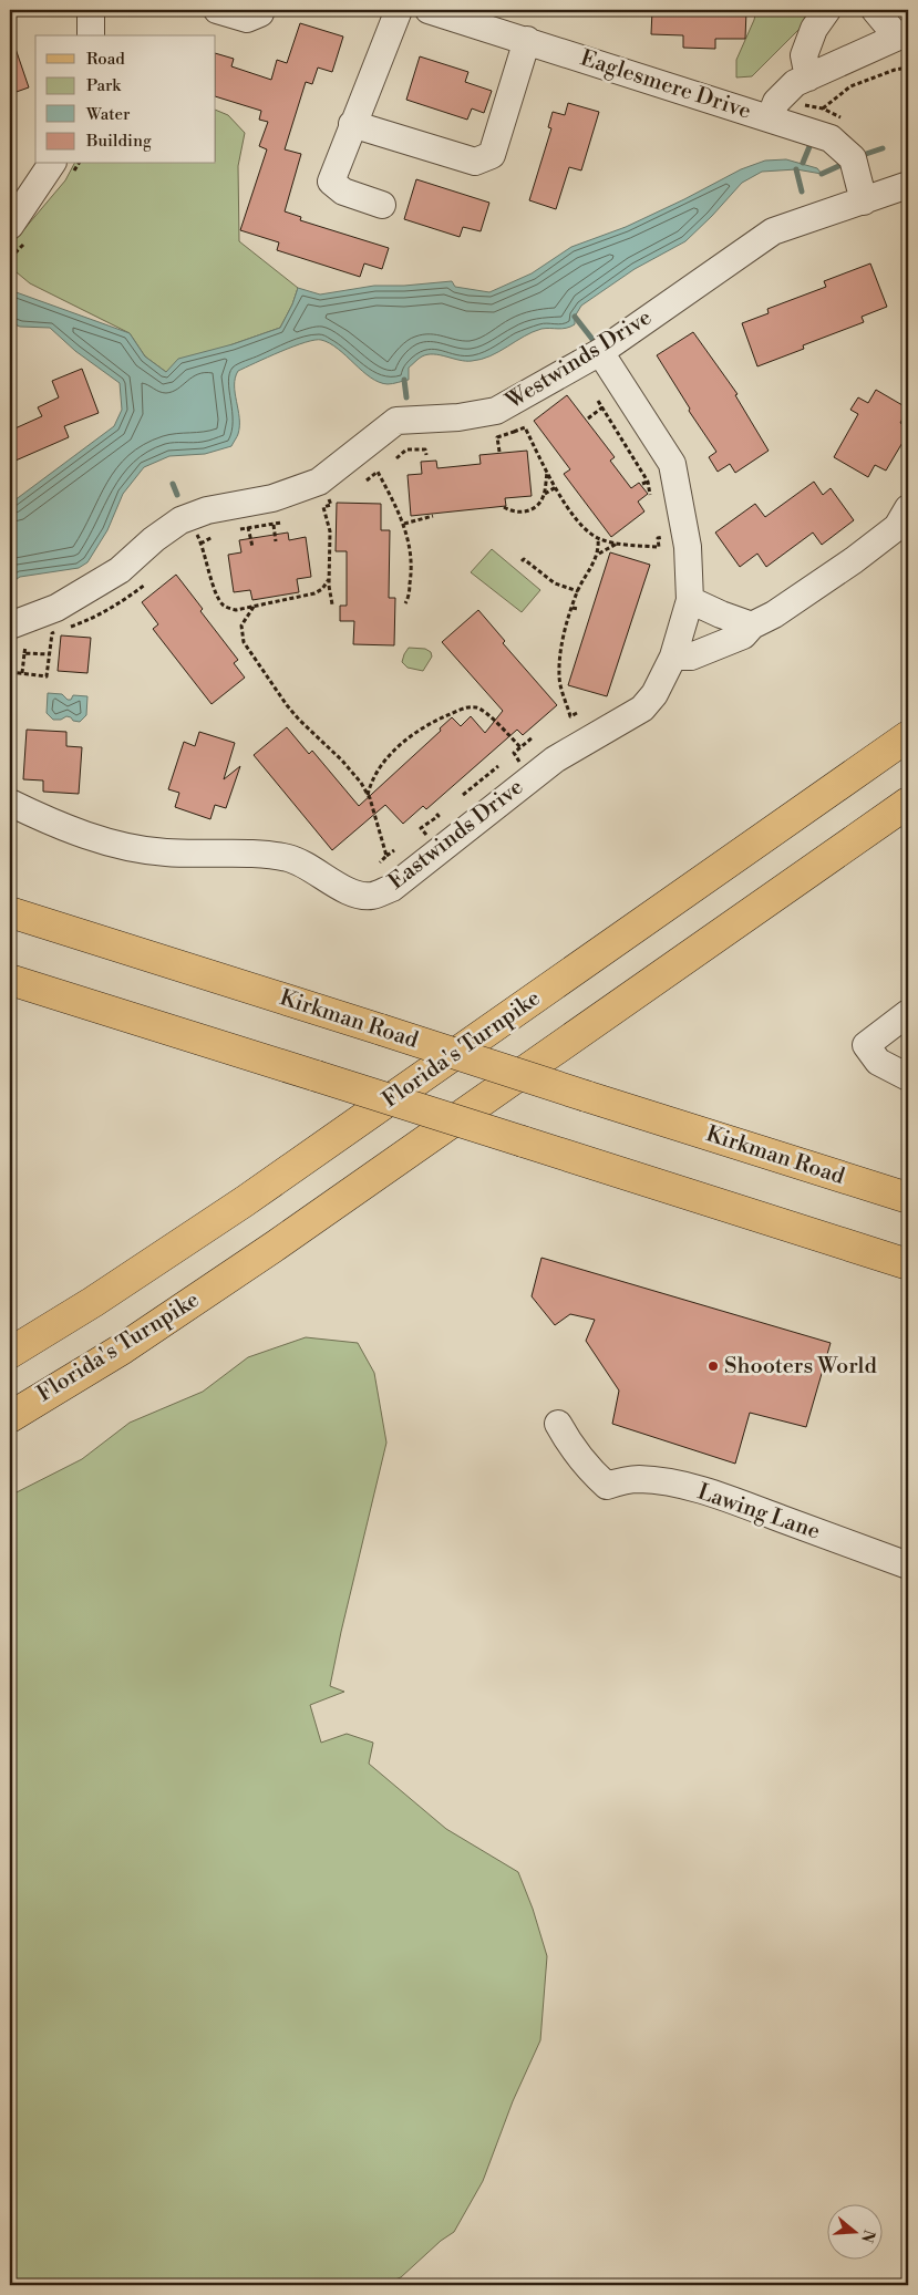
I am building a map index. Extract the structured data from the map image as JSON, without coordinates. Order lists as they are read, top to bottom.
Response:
{
  "streets": {
    "main road": ["Kirkman Road", "Florida's Turnpike"],
    "street": [
      "Eaglesmere Drive",
      "Westwinds Drive",
      "Eastwinds Drive",
      "Lawing Lane"
    ]
  },
  "crossings": [
    ["Eaglesmere Drive", "Westwinds Drive"],
    ["Westwinds Drive", "Eastwinds Drive"]
  ],
  "places": ["Shooters World"],
  "legend": [
    "Road",
    "Park",
    "Water",
    "Building"
  ],
  "north": "right"
}
